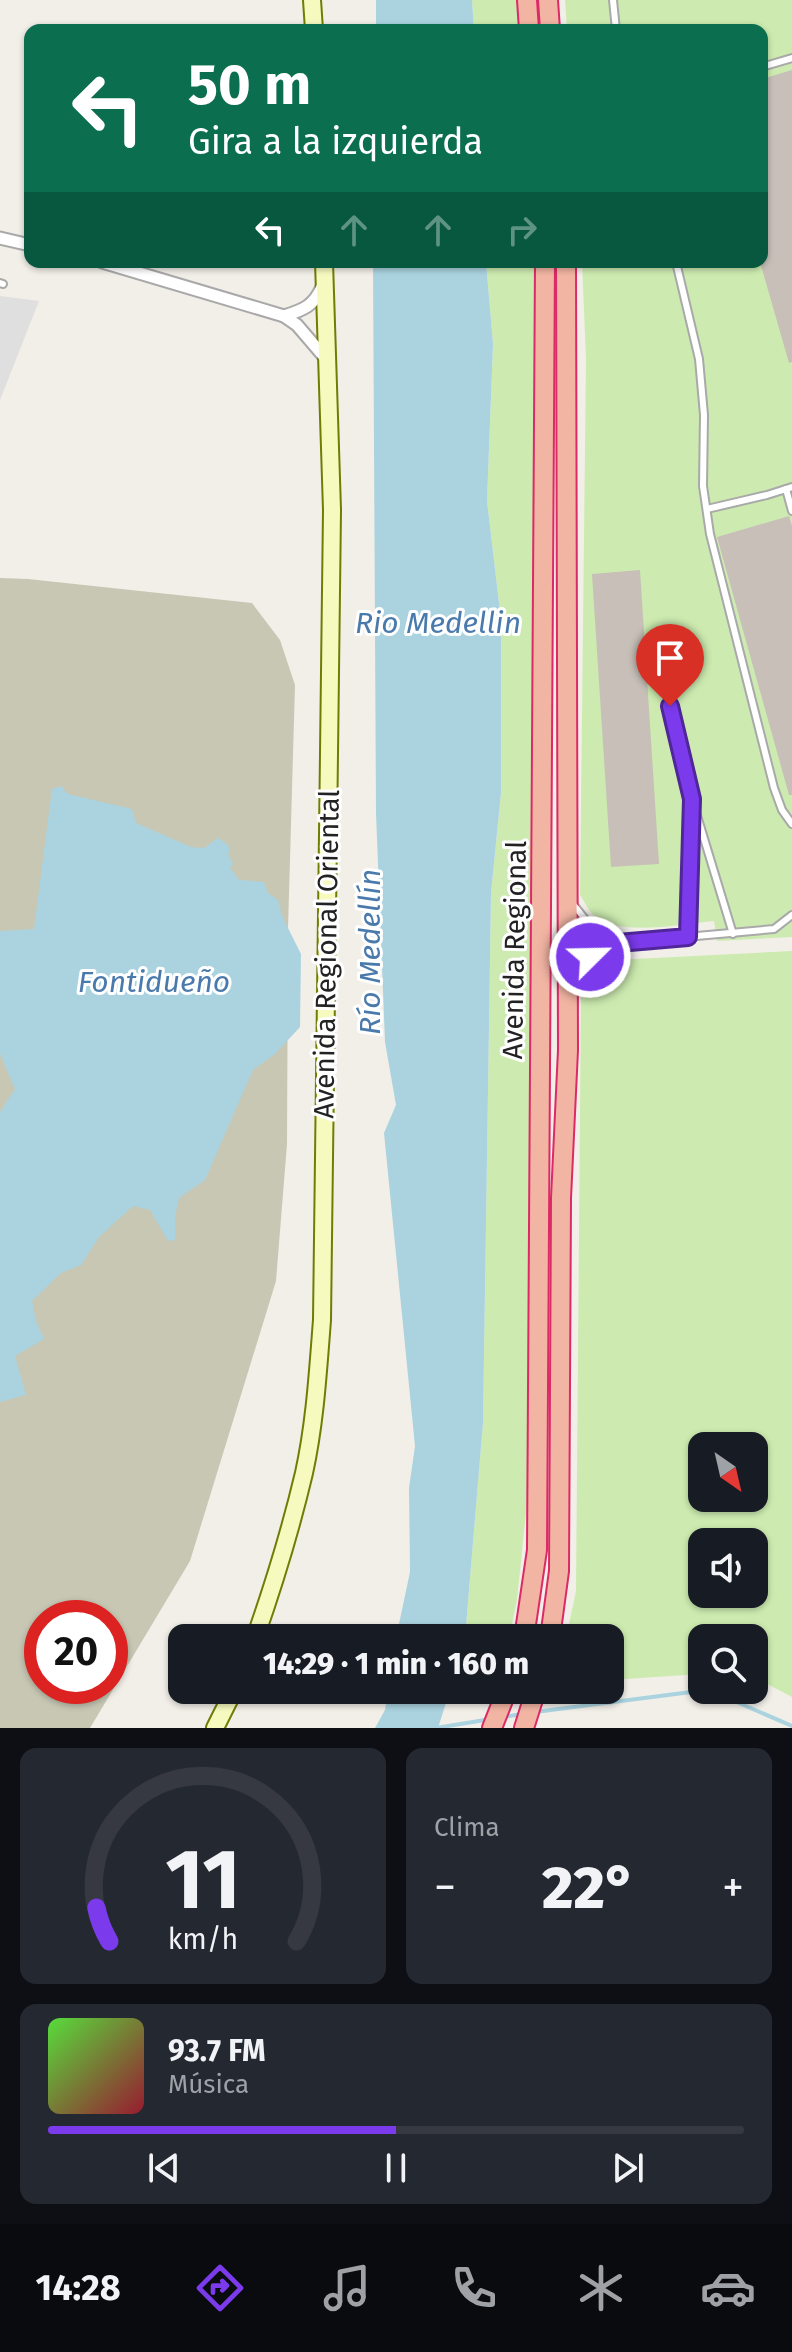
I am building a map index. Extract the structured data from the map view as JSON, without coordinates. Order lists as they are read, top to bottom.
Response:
{
  "streets": {
    "highway": ["Avenida Regional"],
    "main road": ["Avenida Regional Oriental"]
  },
  "water": ["Rio Medellin", "Río Medellín", "Fontidueño"],
  "north": "bottom right",
  "page": {
    "turn": ["50 m", "Gira a la izquierda"],
    "limit": "20",
    "trip": "14:29 · 1 min · 160 m",
    "tile": "Clima",
    "heat": ["−", "22°", "+"],
    "song": ["93.7 FM", "Música"],
    "tabs": "14:28",
    "gauge": ["11", "km/h"]
  }
}
